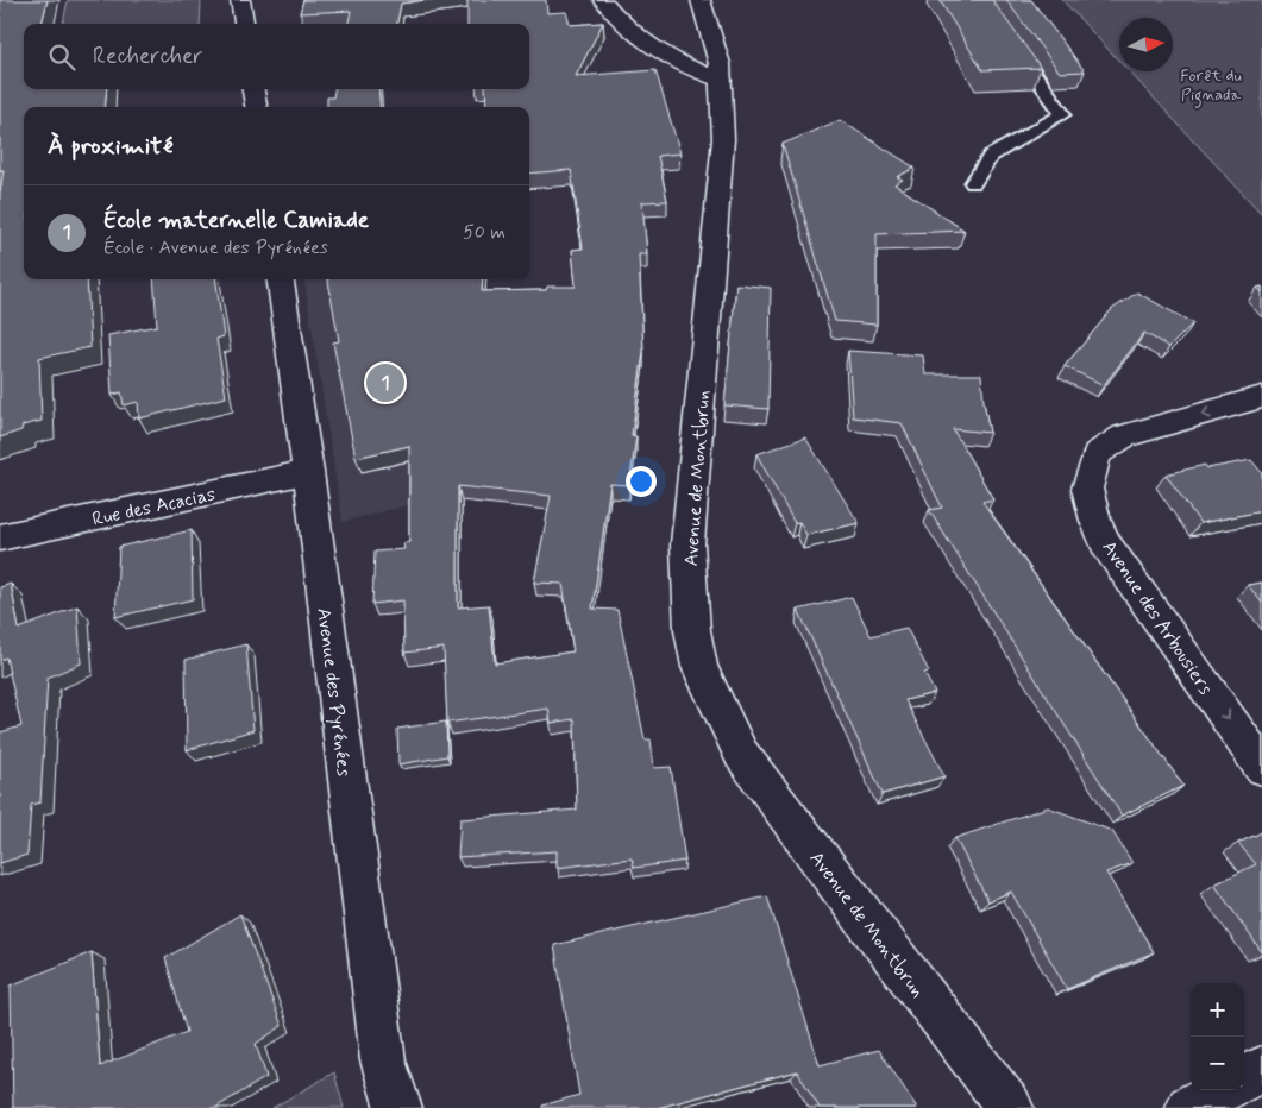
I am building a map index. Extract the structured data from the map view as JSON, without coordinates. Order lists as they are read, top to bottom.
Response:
{
  "streets": {
    "street": [
      "Avenue de Montbrun",
      "Rue des Acacias",
      "Avenue des Arbousiers",
      "Avenue des Pyrénées"
    ]
  },
  "crossings": [
    ["Rue des Acacias", "Avenue des Pyrénées"]
  ],
  "parks": ["Forêt du Pignada"],
  "north": "right",
  "page": {
    "search": "Rechercher",
    "heading": "À proximité",
    "list": [
      {
        "mark": "1",
        "name": "École maternelle Camiade",
        "note": "École · Avenue des Pyrénées",
        "value": "50 m"
      }
    ],
    "pins": "1",
    "map_buttons": ["+", "−"]
  }
}
